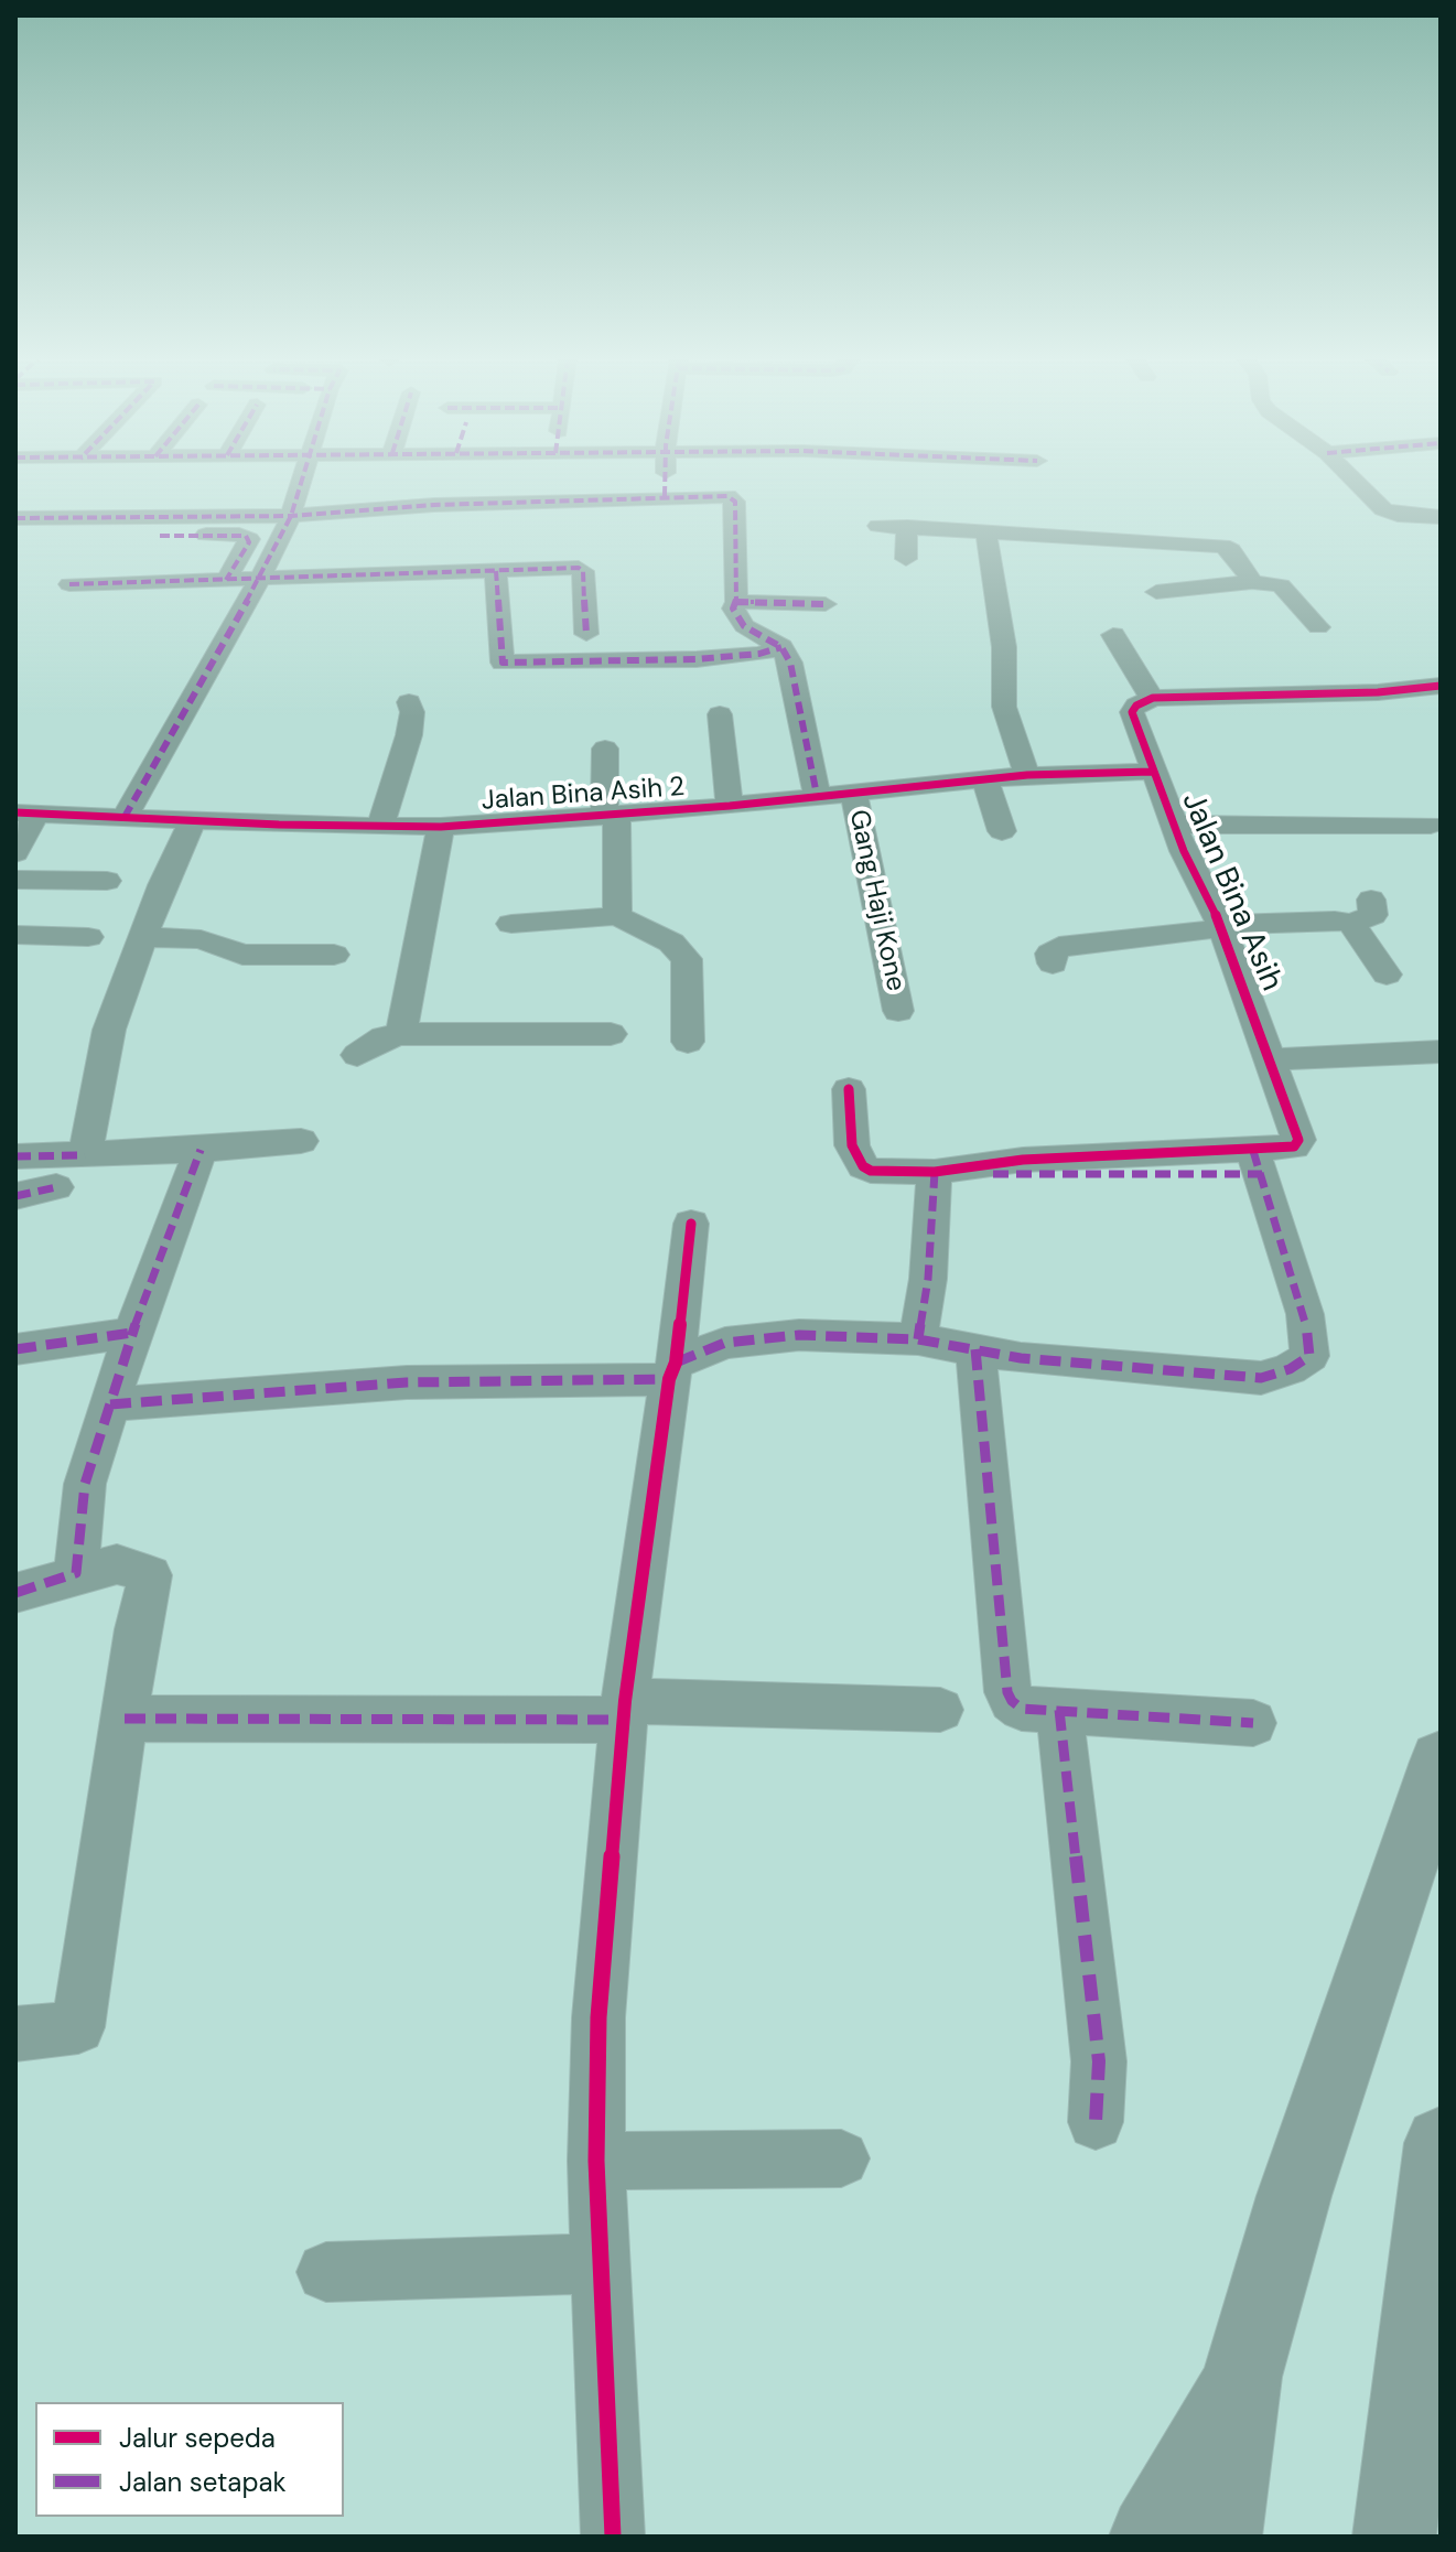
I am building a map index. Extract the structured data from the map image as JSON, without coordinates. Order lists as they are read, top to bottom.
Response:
{
  "streets": {
    "street": ["Jalan Bina Asih 2", "Jalan Bina Asih", "Gang Haji Kone"]
  },
  "crossings": [
    ["Jalan Bina Asih 2", "Jalan Bina Asih"],
    ["Jalan Bina Asih 2", "Gang Haji Kone"]
  ],
  "legend": ["Jalur sepeda", "Jalan setapak"]
}
